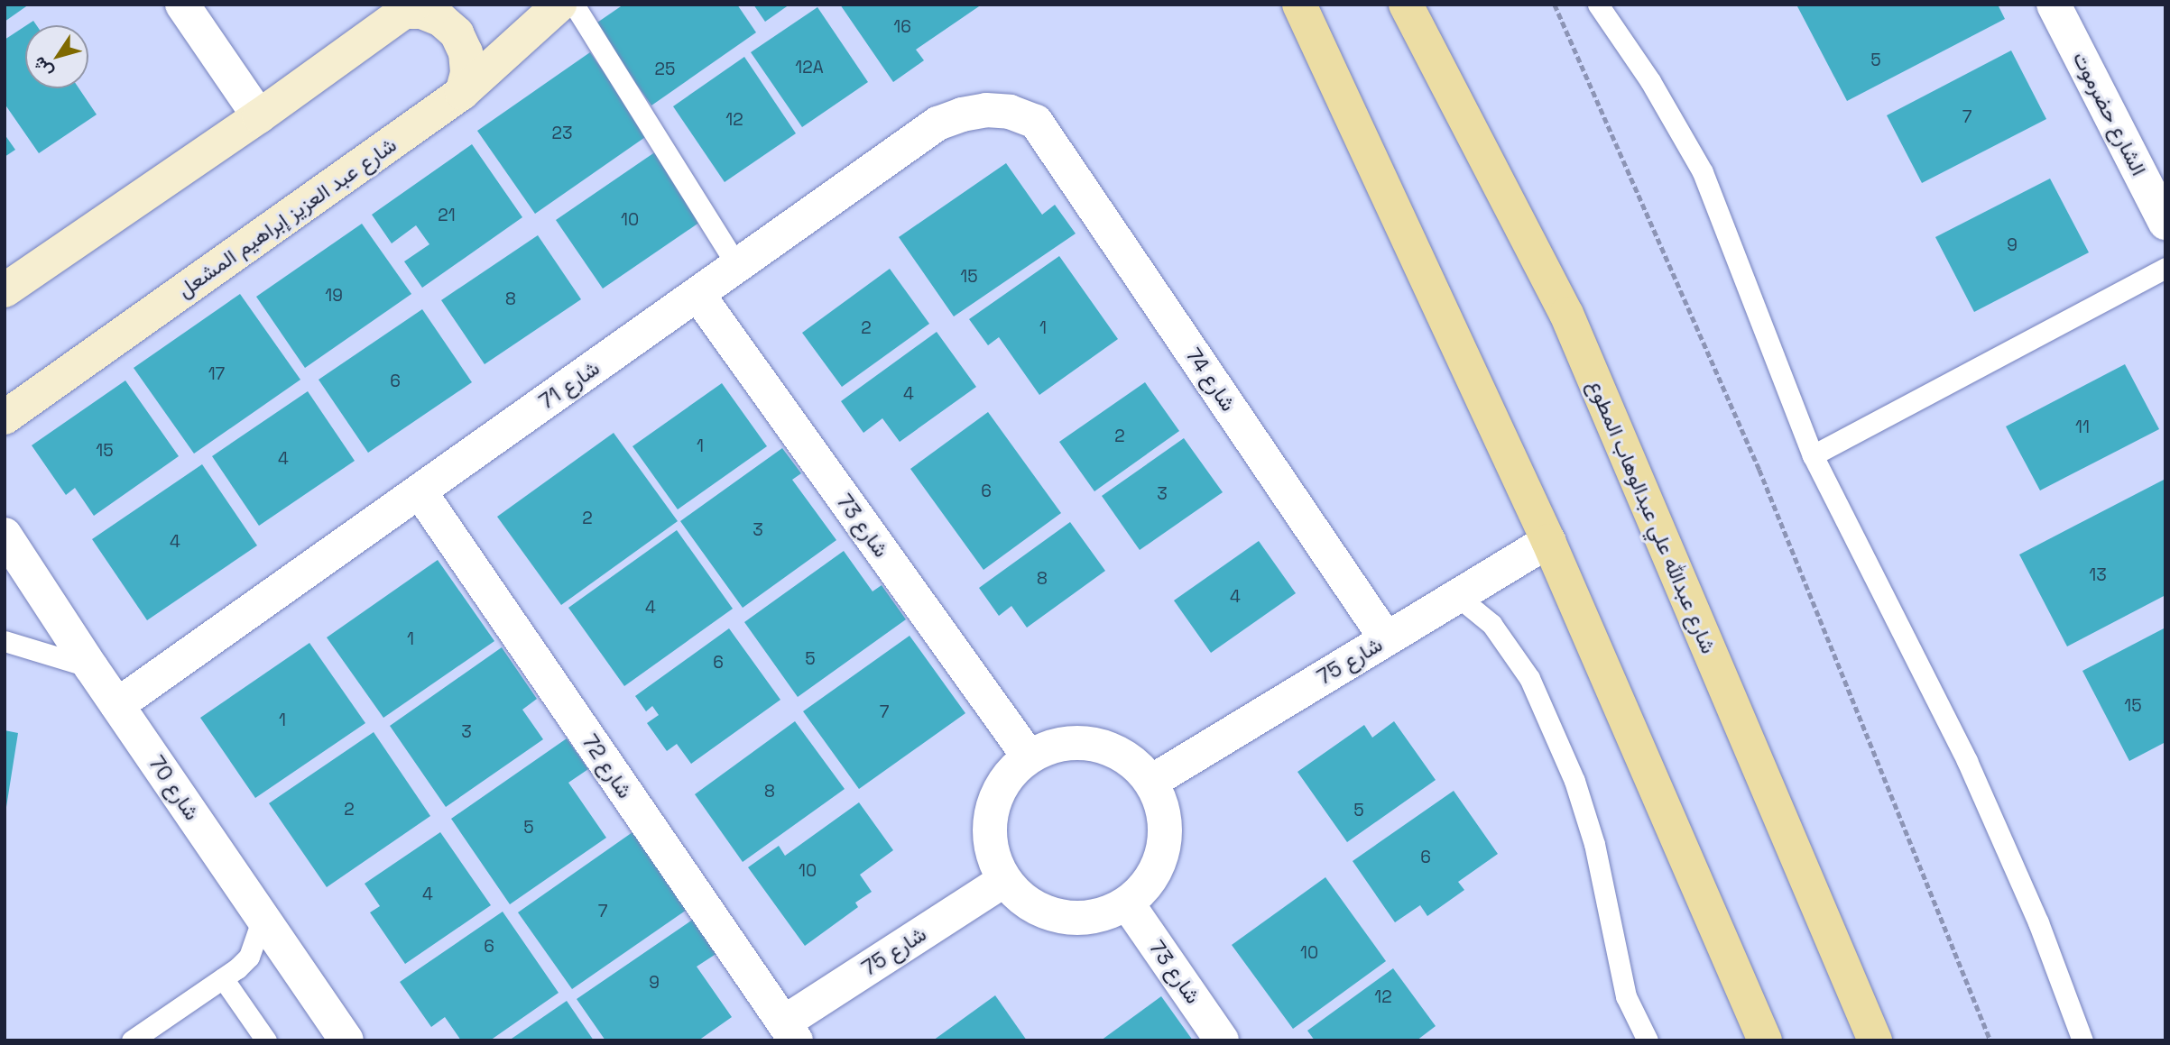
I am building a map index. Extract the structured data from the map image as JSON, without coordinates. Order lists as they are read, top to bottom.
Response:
{
  "streets": {
    "main road": ["شارع عبد العزيز إبراهيم المشعل", "شارع عبدالله علي عبدالوهاب المطوع"],
    "street": [
      "الشارع حضرموت",
      "شارع 74",
      "شارع 71",
      "شارع 73",
      "شارع 75",
      "شارع 72",
      "شارع 70"
    ]
  },
  "crossings": [
    ["شارع 74", "شارع 71"],
    ["شارع 74", "شارع 75"],
    ["شارع 71", "شارع 73"],
    ["شارع 71", "شارع 72"],
    ["شارع 71", "شارع 70"],
    ["شارع 73", "شارع 75"],
    ["شارع 75", "شارع 72"]
  ],
  "house_numbers": [
    "16",
    "5",
    "12A",
    "25",
    "7",
    "12",
    "23",
    "21",
    "10",
    "9",
    "15",
    "19",
    "8",
    "2",
    "1",
    "17",
    "6",
    "4",
    "11",
    "2",
    "1",
    "15",
    "4",
    "6",
    "3",
    "2",
    "3",
    "4",
    "13",
    "8",
    "4",
    "4",
    "1",
    "5",
    "6",
    "15",
    "7",
    "1",
    "3",
    "8",
    "2",
    "5",
    "5",
    "6",
    "10",
    "4",
    "7",
    "6",
    "10",
    "9",
    "12"
  ],
  "north": "bottom left"
}
